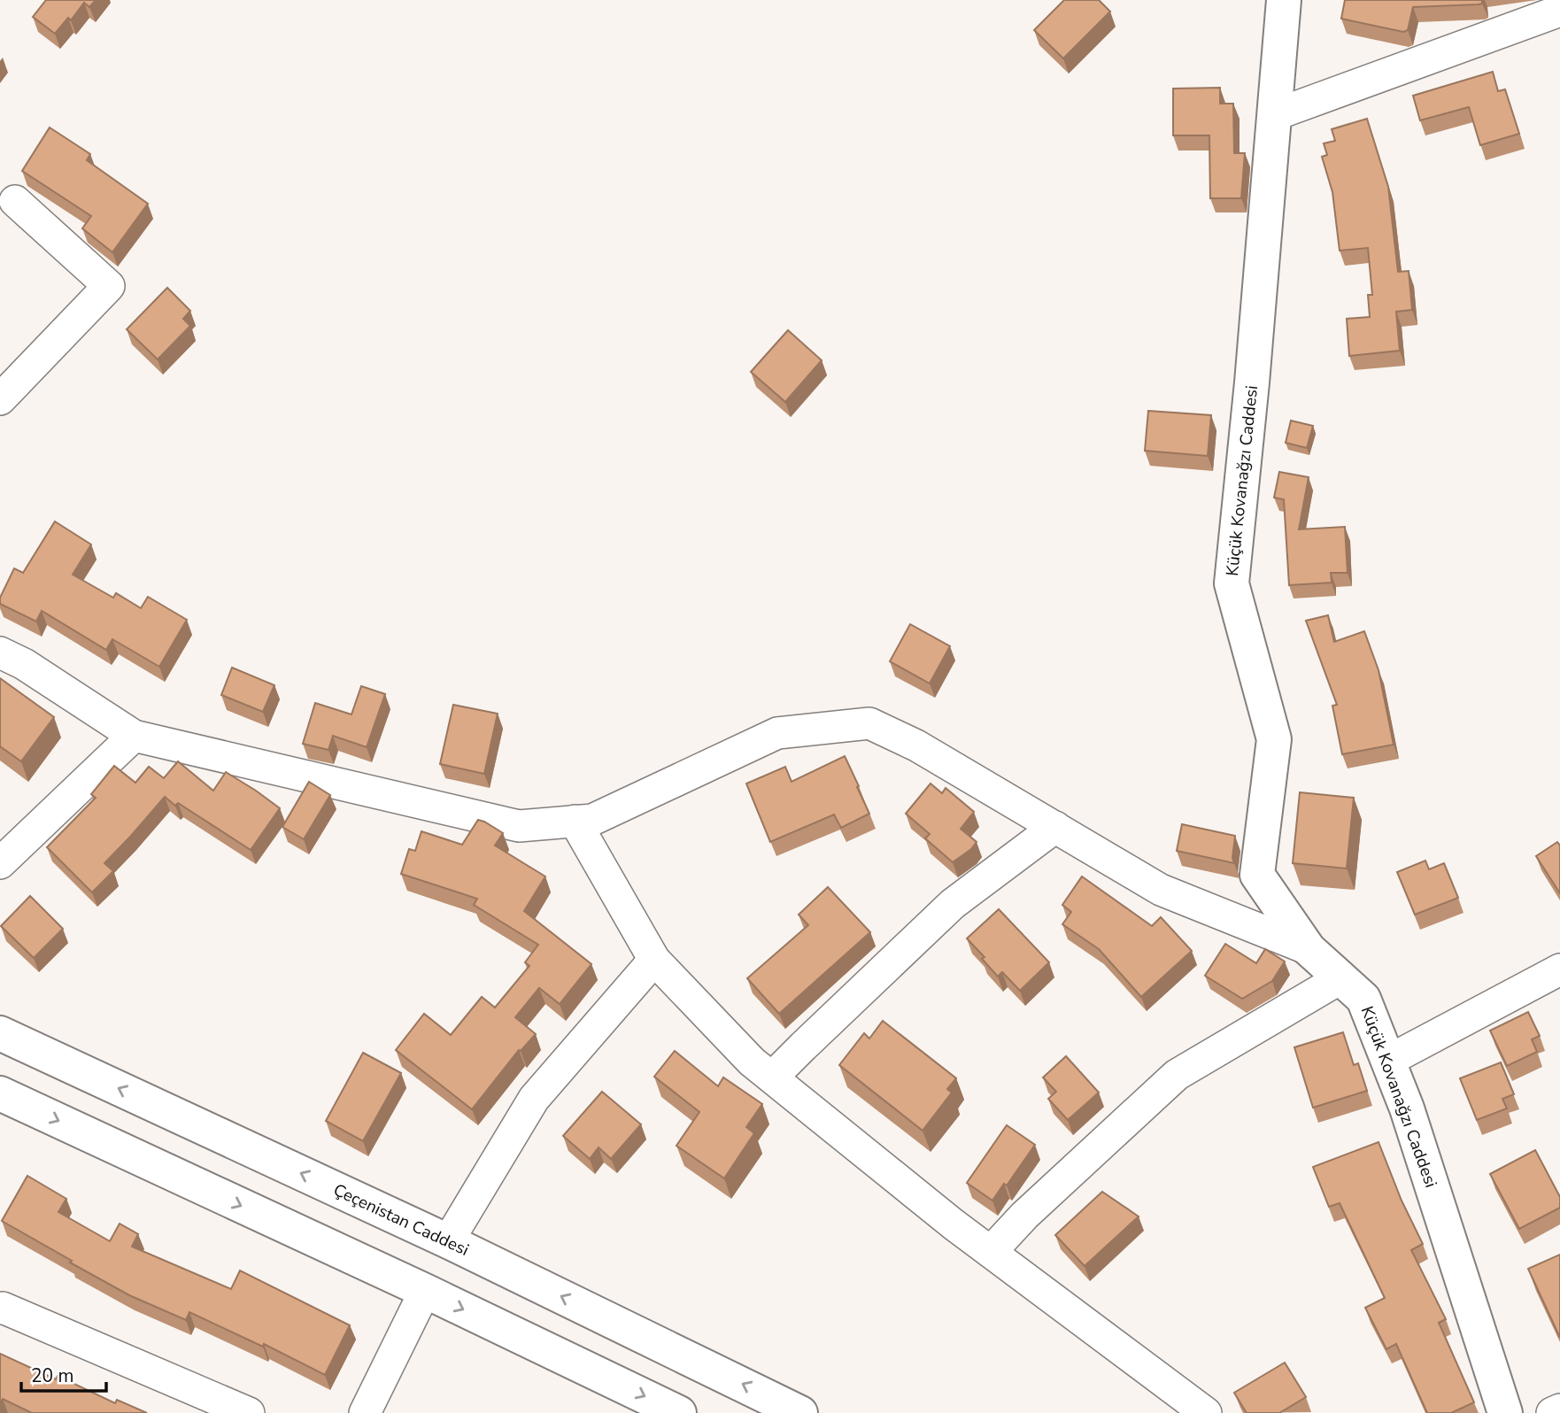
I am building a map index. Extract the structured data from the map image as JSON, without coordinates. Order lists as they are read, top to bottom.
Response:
{
  "streets": {
    "main road": ["Küçük Kovanağzı Caddesi", "Çeçenistan Caddesi"]
  },
  "scale_bar": "20 m"
}
